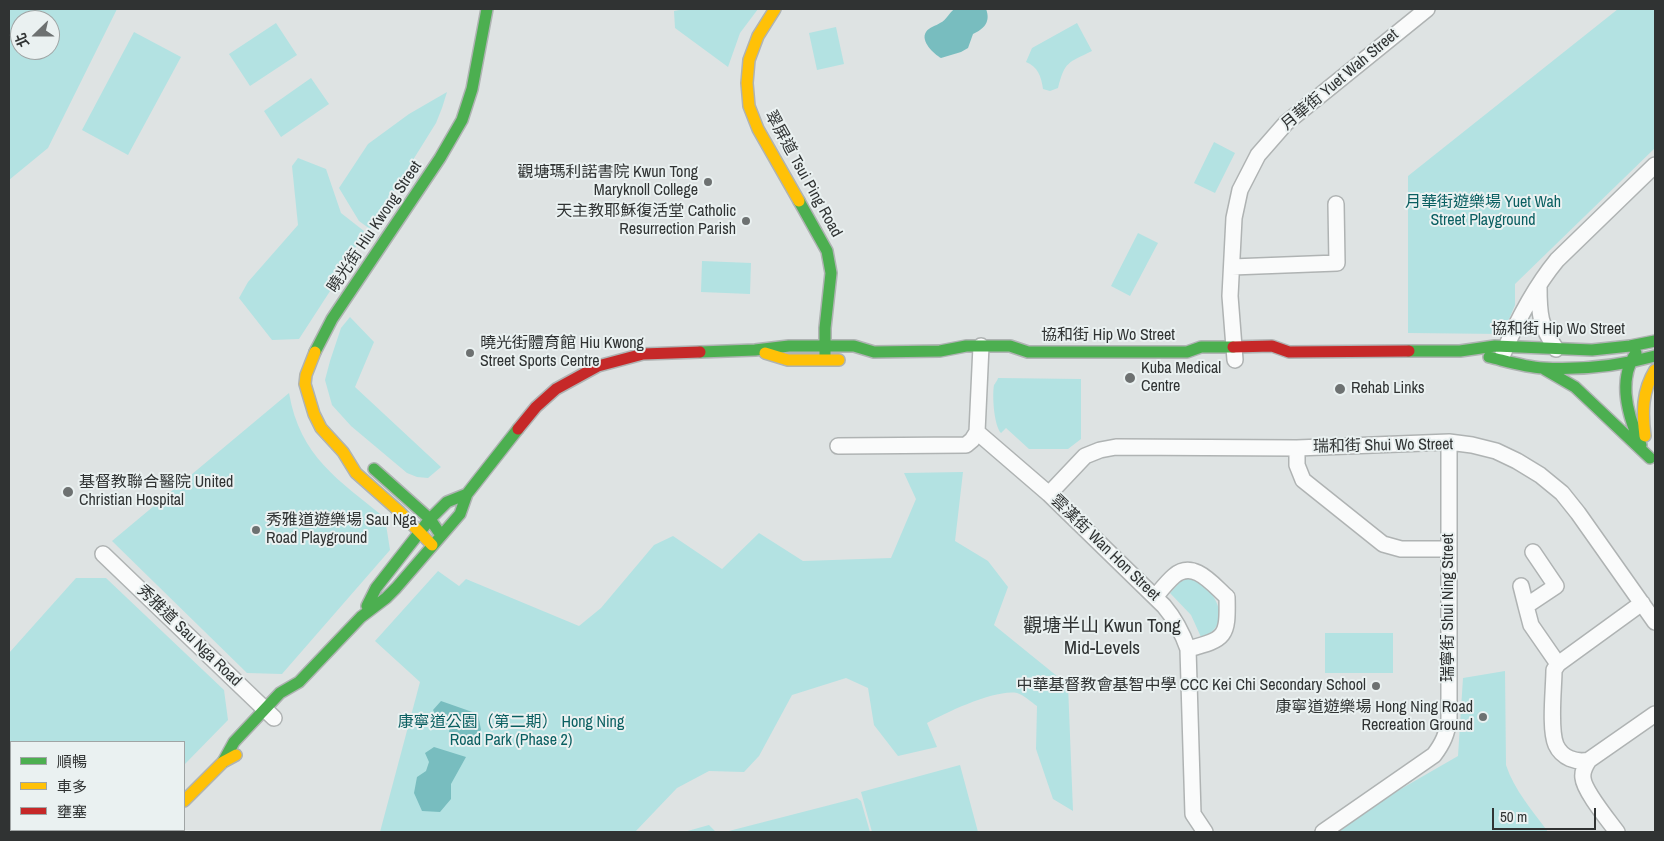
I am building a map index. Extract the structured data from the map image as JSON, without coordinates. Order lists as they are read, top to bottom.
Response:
{
  "streets": {
    "main road": ["翠屏道 Tsui Ping Road", "曉光街 Hiu Kwong Street", "協和街 Hip Wo Street"],
    "street": [
      "月華街 Yuet Wah Street",
      "瑞和街 Shui Wo Street",
      "雲漢街 Wan Hon Street",
      "瑞寧街 Shui Ning Street",
      "秀雅道 Sau Nga Road"
    ]
  },
  "crossings": [
    ["月華街 Yuet Wah Street", "協和街 Hip Wo Street"],
    ["翠屏道 Tsui Ping Road", "協和街 Hip Wo Street"],
    ["曉光街 Hiu Kwong Street", "協和街 Hip Wo Street"],
    ["協和街 Hip Wo Street", "秀雅道 Sau Nga Road"],
    ["瑞和街 Shui Wo Street", "雲漢街 Wan Hon Street"],
    ["瑞和街 Shui Wo Street", "瑞寧街 Shui Ning Street"]
  ],
  "districts": ["觀塘半山 Kwun Tong Mid-Levels"],
  "parks": ["月華街遊樂場 Yuet Wah Street Playground", "康寧道公園（第二期） Hong Ning Road Park (Phase 2)"],
  "places": [
    "觀塘瑪利諾書院 Kwun Tong Maryknoll College",
    "天主教耶穌復活堂 Catholic Resurrection Parish",
    "曉光街體育館 Hiu Kwong Street Sports Centre",
    "Kuba Medical Centre",
    "Rehab Links",
    "基督教聯合醫院 United Christian Hospital",
    "秀雅道遊樂場 Sau Nga Road Playground",
    "中華基督教會基智中學 CCC Kei Chi Secondary School",
    "康寧道遊樂場 Hong Ning Road Recreation Ground"
  ],
  "legend": ["順暢", "車多", "壅塞"],
  "scale_bar": "50 m",
  "north": "left"
}
